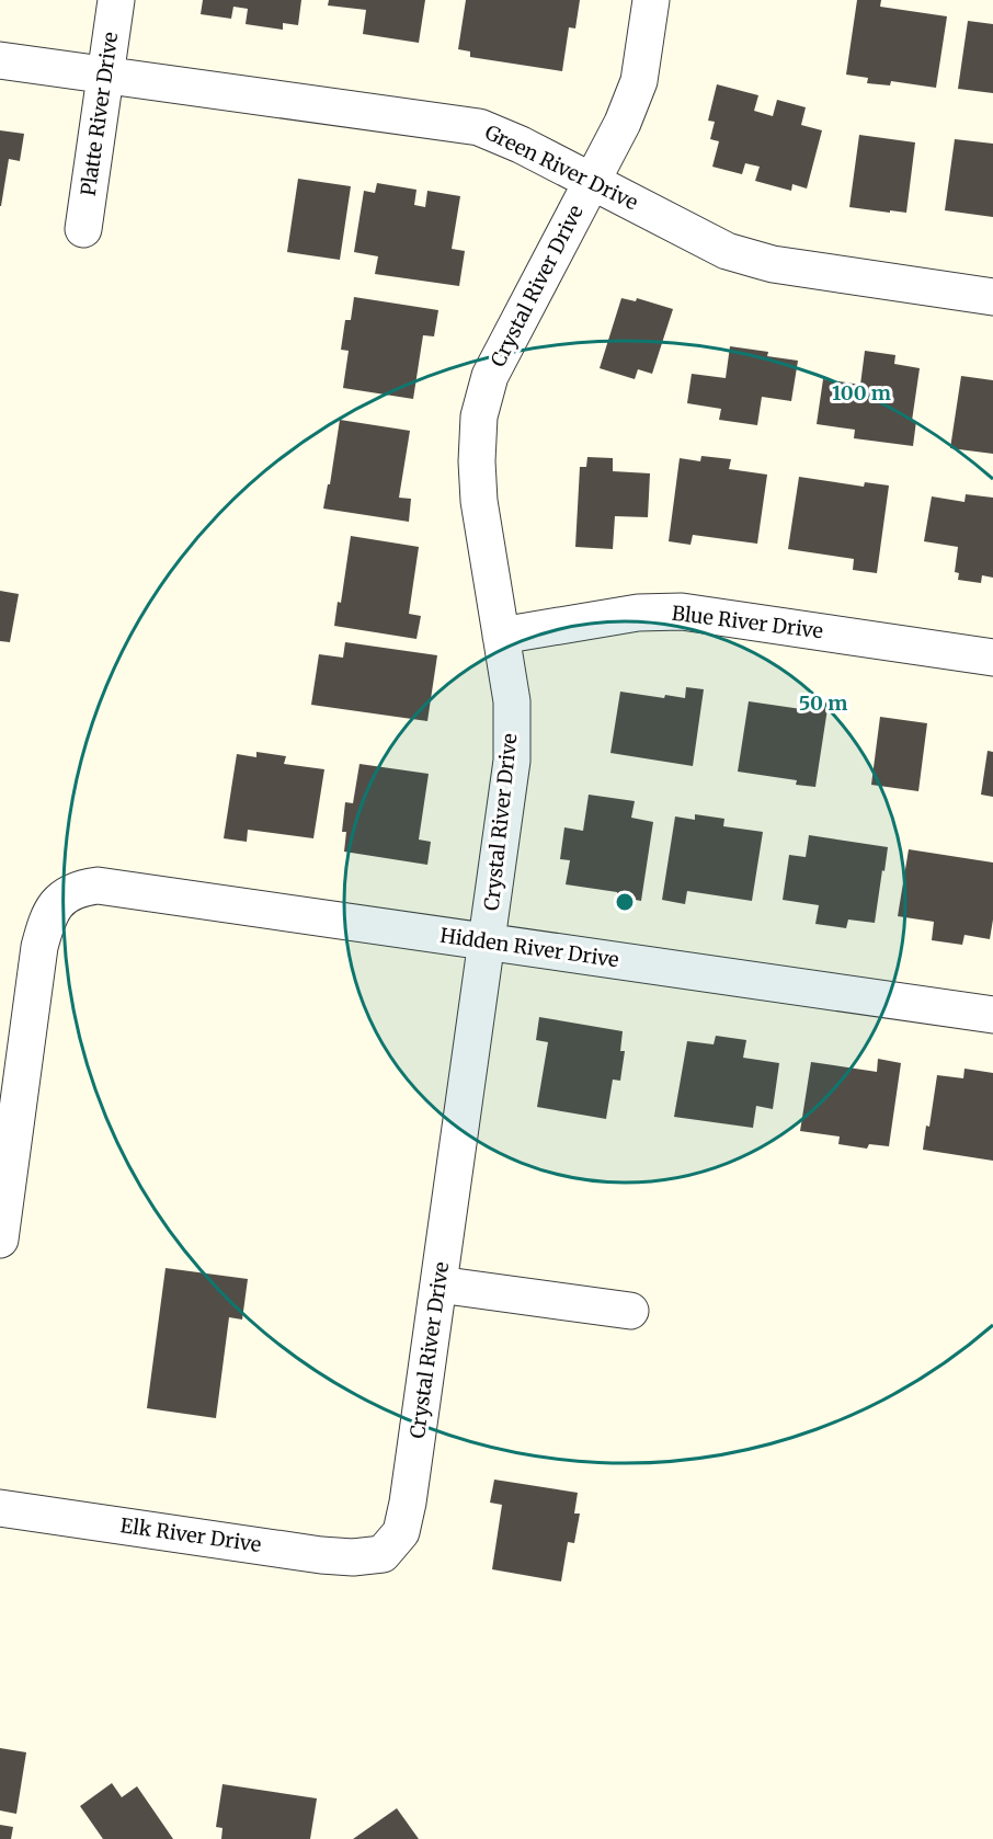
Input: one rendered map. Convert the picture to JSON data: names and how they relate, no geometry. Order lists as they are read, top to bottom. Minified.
{"streets":{"street":["Platte River Drive","Green River Drive","Crystal River Drive","Blue River Drive","Hidden River Drive","Elk River Drive"]},"crossings":[["Platte River Drive","Green River Drive"],["Green River Drive","Crystal River Drive"],["Crystal River Drive","Blue River Drive"],["Crystal River Drive","Hidden River Drive"],["Crystal River Drive","Elk River Drive"]],"rings":["100 m","50 m"]}
